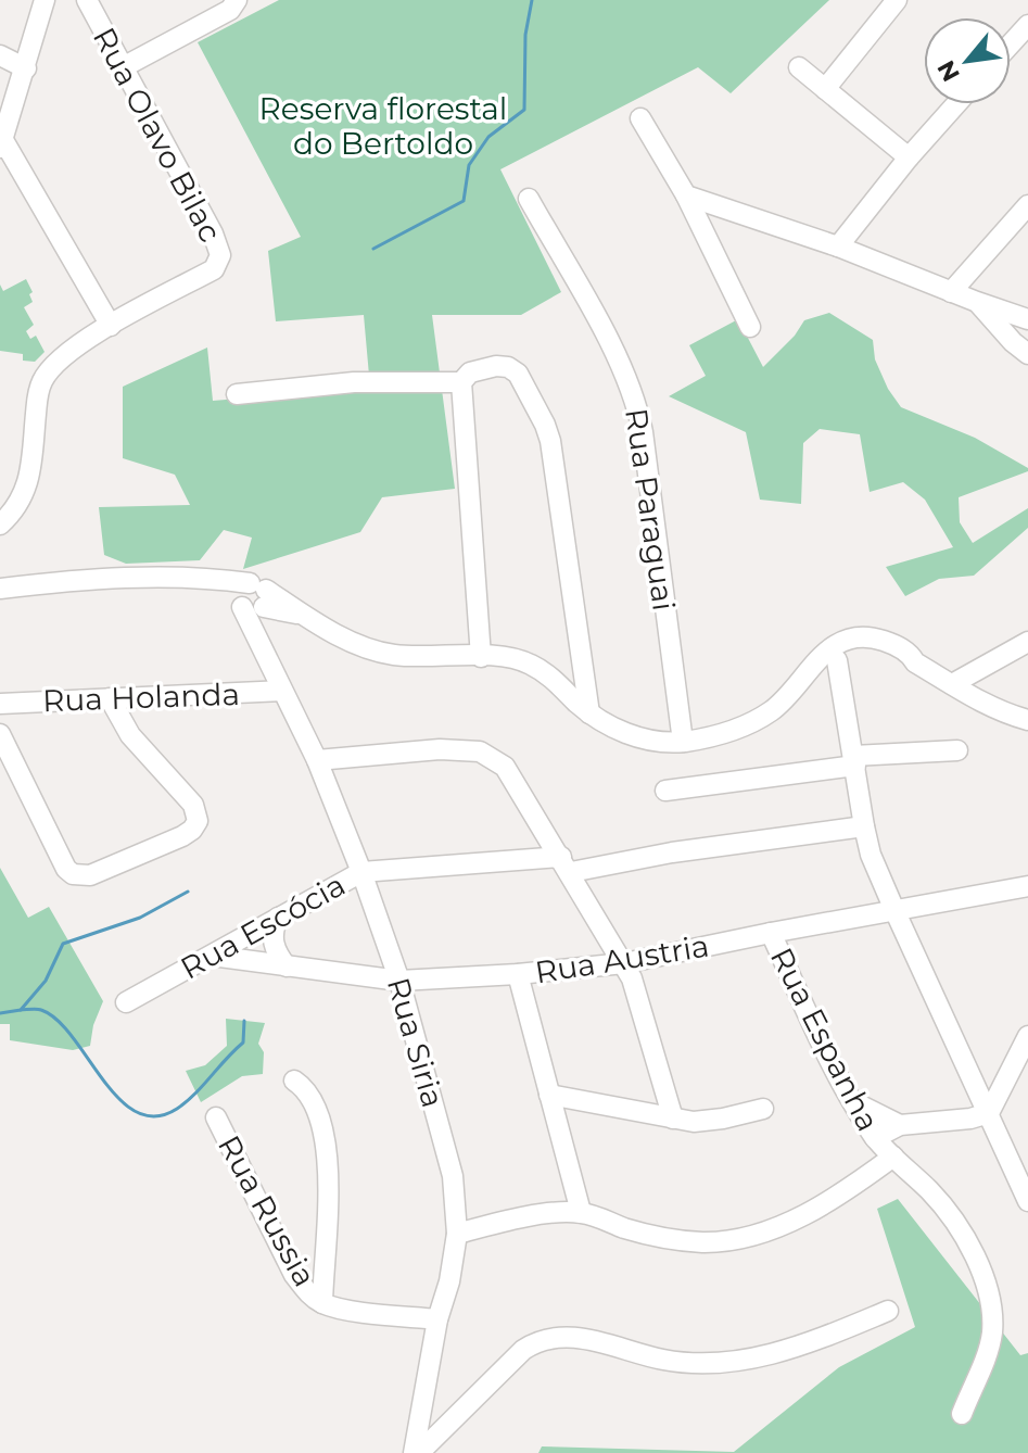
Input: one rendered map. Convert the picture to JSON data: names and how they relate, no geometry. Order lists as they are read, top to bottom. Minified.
{"streets":{"street":["Rua Olavo Bilac","Rua Paraguai","Rua Holanda","Rua Escócia","Rua Austria","Rua Espanha","Rua Siria","Rua Russia"]},"crossings":[["Rua Holanda","Rua Siria"],["Rua Escócia","Rua Austria"],["Rua Escócia","Rua Siria"],["Rua Austria","Rua Espanha"],["Rua Austria","Rua Siria"],["Rua Siria","Rua Russia"]],"parks":["Reserva florestal do Bertoldo"],"north":"bottom left"}
